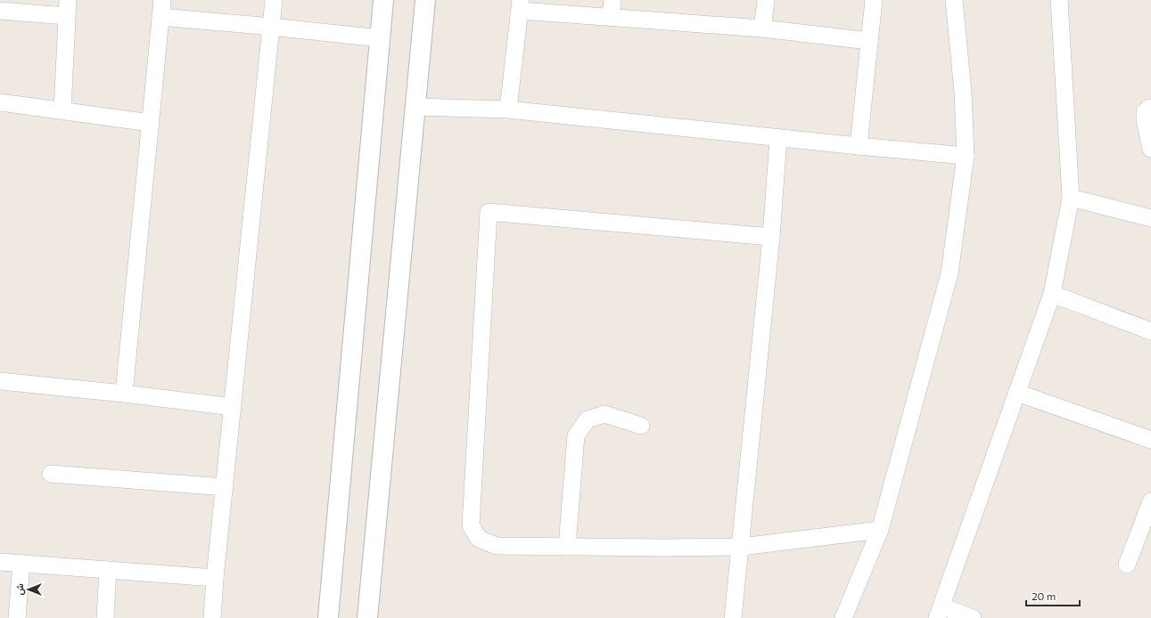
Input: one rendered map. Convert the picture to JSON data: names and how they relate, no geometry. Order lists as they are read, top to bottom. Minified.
{"scale_bar":"20 m","north":"left"}
